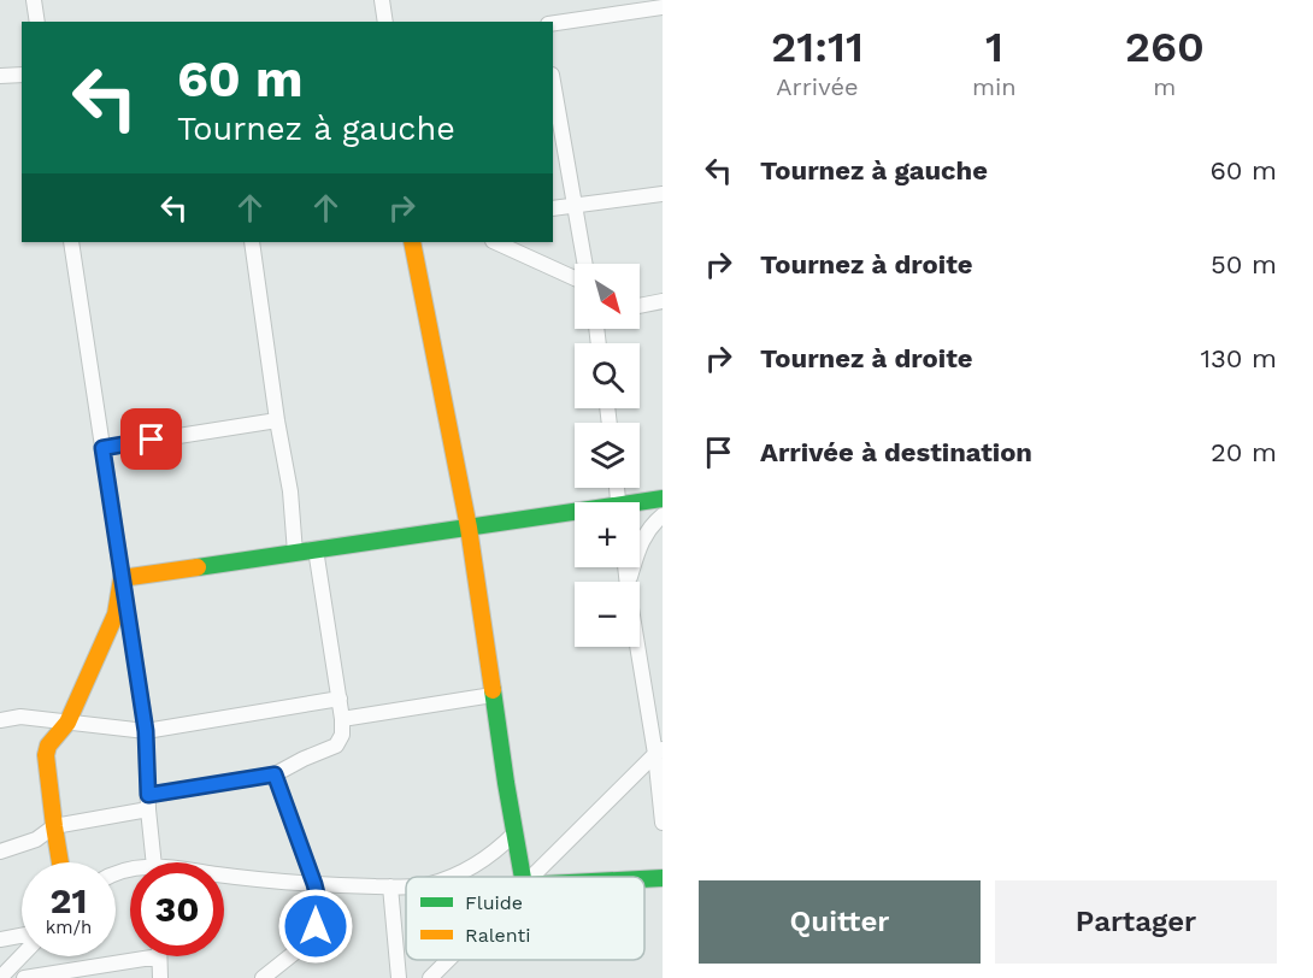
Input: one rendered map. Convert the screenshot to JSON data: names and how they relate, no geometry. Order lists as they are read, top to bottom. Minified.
{"legend":["Fluide","Ralenti"],"north":"bottom right","page":{"eta":["21:11","Arrivée","1","min","260","m"],"turn":["60 m","Tournez à gauche"],"list":[{"name":"Tournez à gauche","value":"60 m"},{"name":"Tournez à droite","value":"50 m"},{"name":"Tournez à droite","value":"130 m"},{"name":"Arrivée à destination","value":"20 m"}],"map_buttons":["+","−"],"speed":"21 km/h","limit":"30","buttons":["Quitter","Partager"]}}
